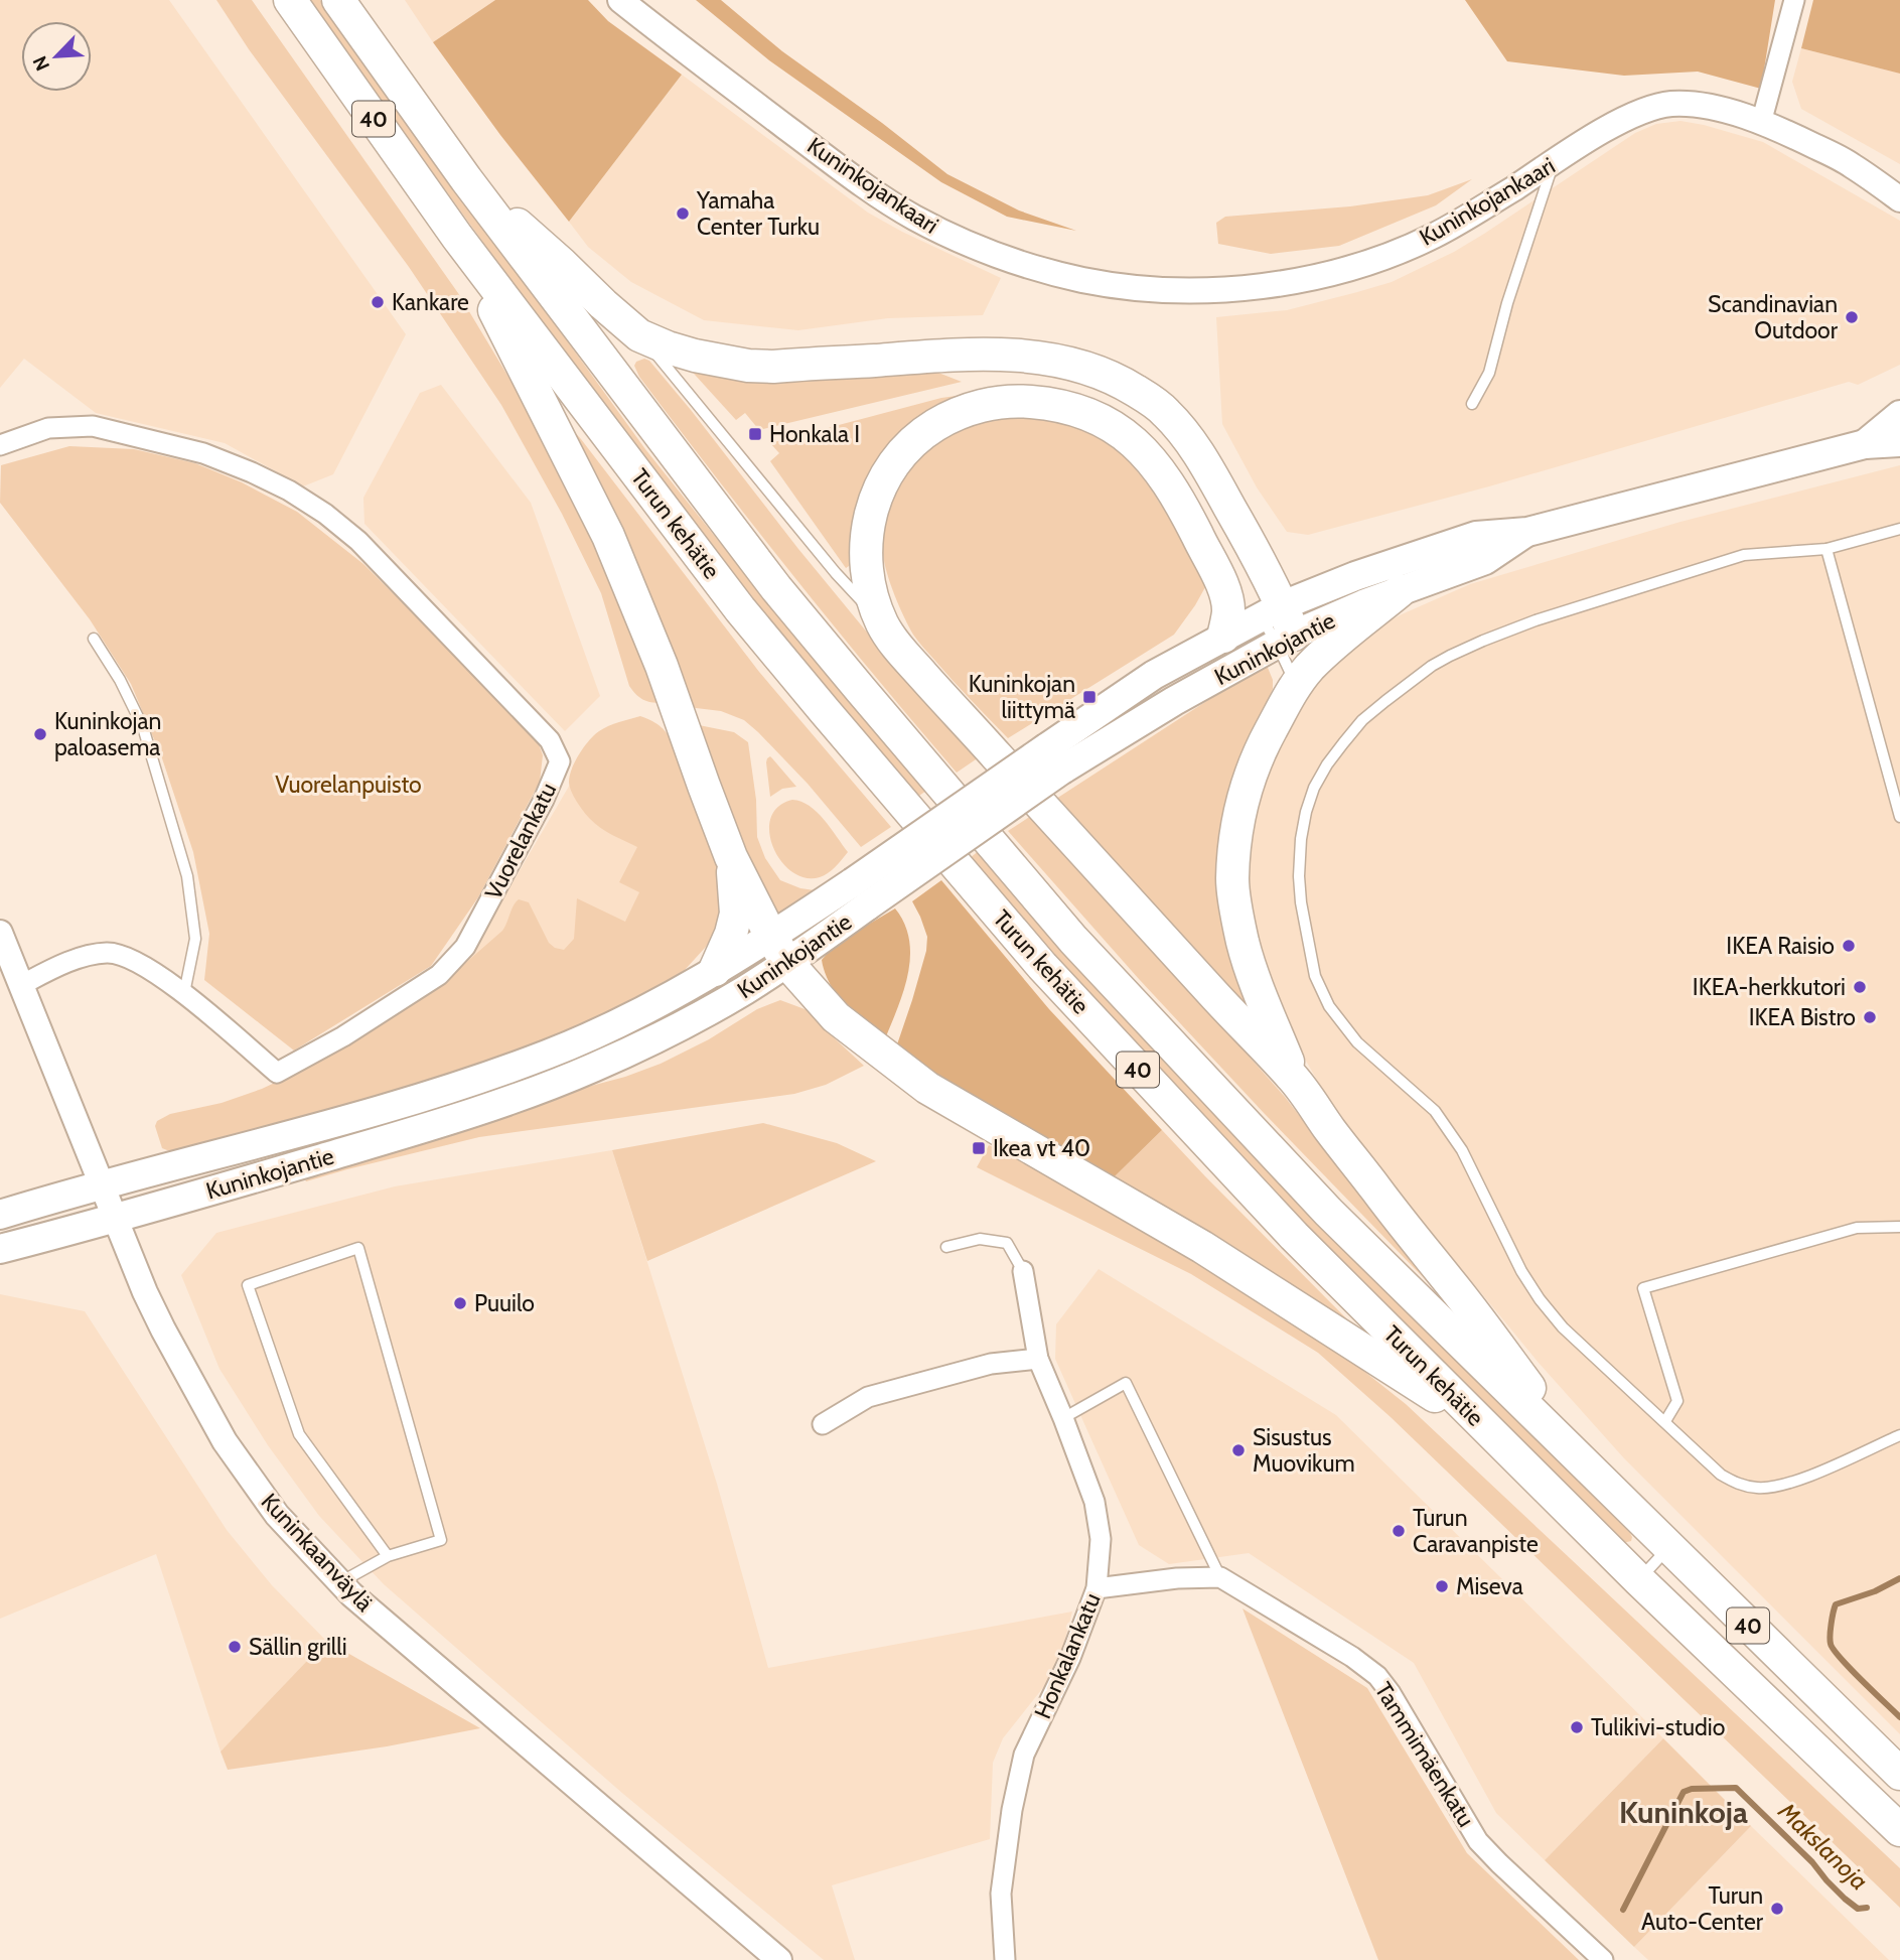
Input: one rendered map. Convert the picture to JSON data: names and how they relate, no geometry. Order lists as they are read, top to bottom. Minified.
{"streets":{"highway":["40","Turun kehätie"],"main road":["Kuninkojantie"],"street":["Kuninkojankaari","Vuorelankatu","Kuninkaanväylä","Honkalankatu","Tammimäenkatu"]},"crossings":[["Kuninkojantie","Kuninkaanväylä"],["Vuorelankatu","Kuninkaanväylä"]],"districts":["Kuninkoja"],"water":["Makslanoja"],"parks":["Vuorelanpuisto"],"places":{"other":["Yamaha Center Turku","Kankare","Scandinavian Outdoor","Kuninkojan paloasema","IKEA Raisio","IKEA-herkkutori","IKEA Bistro","Puuilo","Sisustus Muovikum","Turun Caravanpiste","Miseva","Sällin grilli","Tulikivi-studio","Turun Auto-Center"],"transit":["Honkala I","Kuninkojan liittymä","Ikea vt 40"]},"north":"bottom left"}
